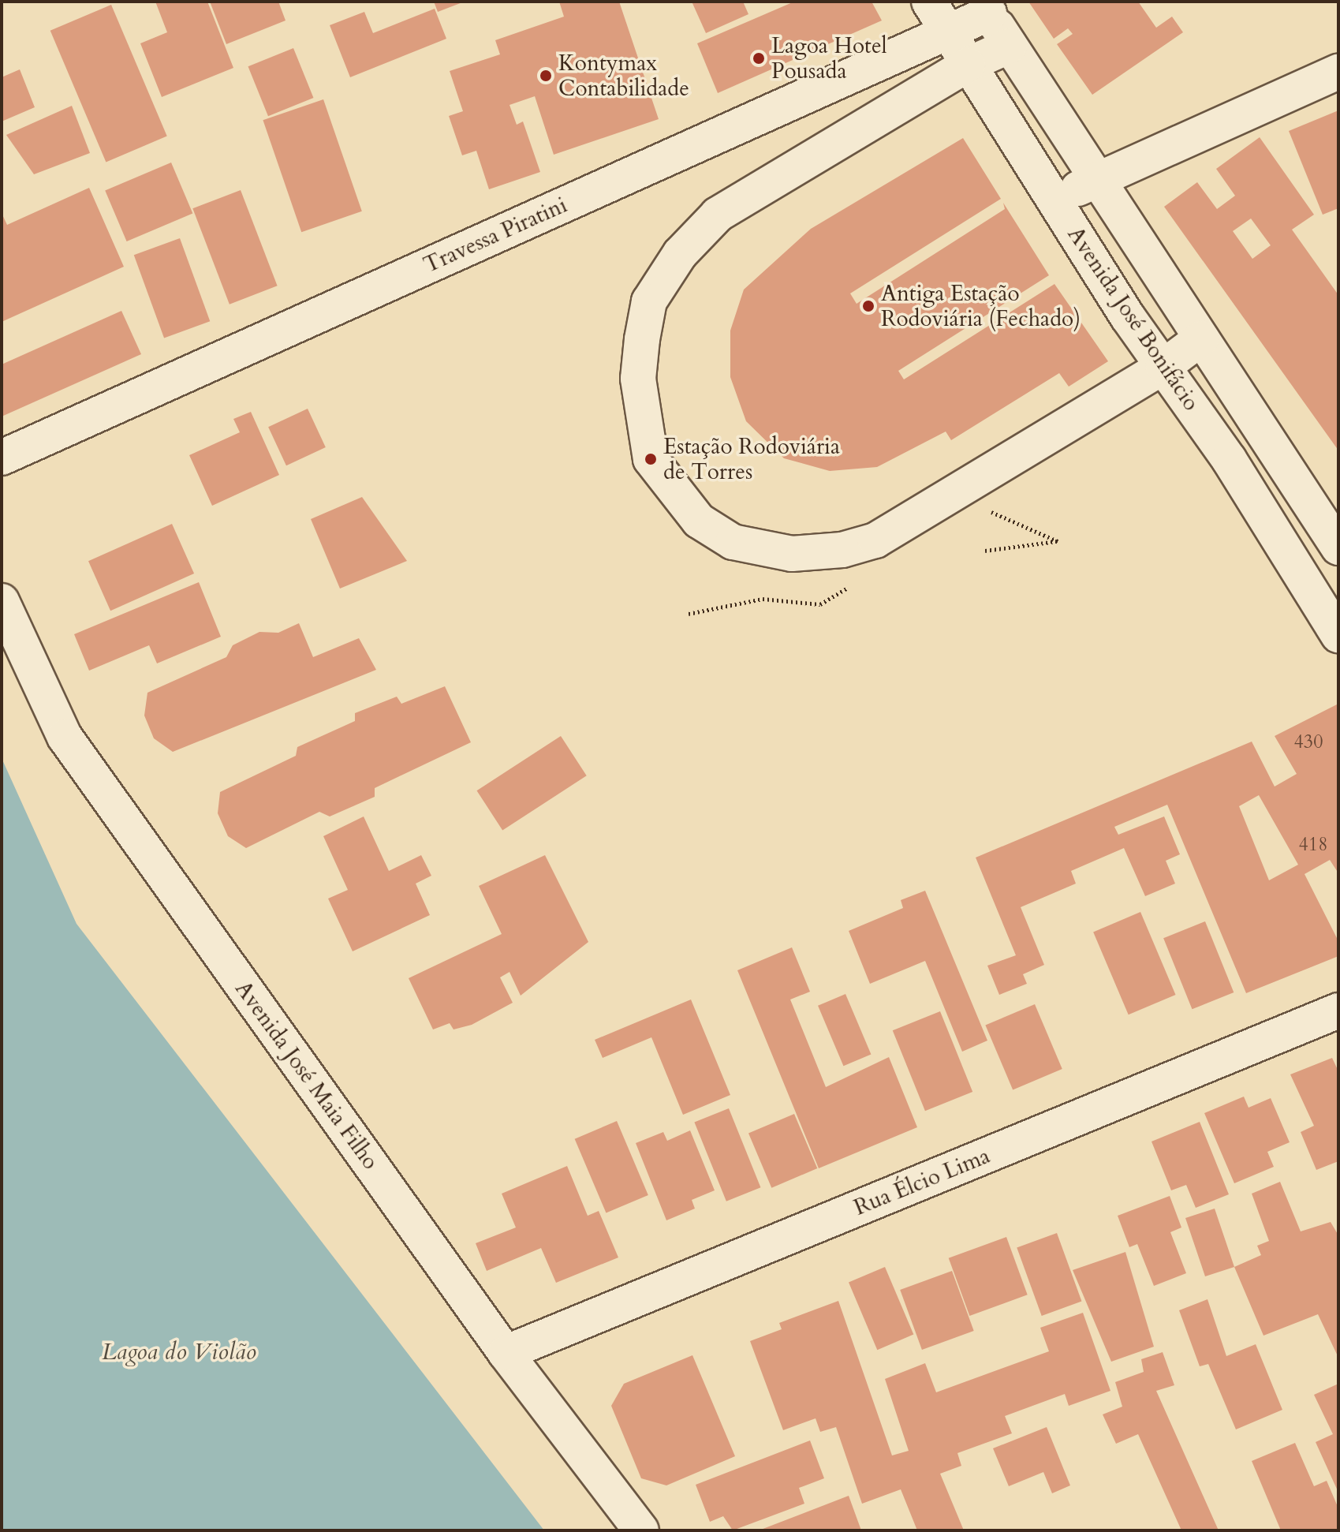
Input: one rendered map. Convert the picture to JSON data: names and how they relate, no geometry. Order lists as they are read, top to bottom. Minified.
{"streets":{"street":["Travessa Piratini","Avenida José Bonifácio","Avenida José Maia Filho","Rua Élcio Lima"]},"crossings":[["Travessa Piratini","Avenida José Bonifácio"],["Avenida José Maia Filho","Rua Élcio Lima"]],"water":["Lagoa do Violão"],"places":["Lagoa Hotel Pousada","Kontymax Contabilidade","Antiga Estação Rodoviária (Fechado)","Estação Rodoviária de Torres"],"house_numbers":["430","418"]}
